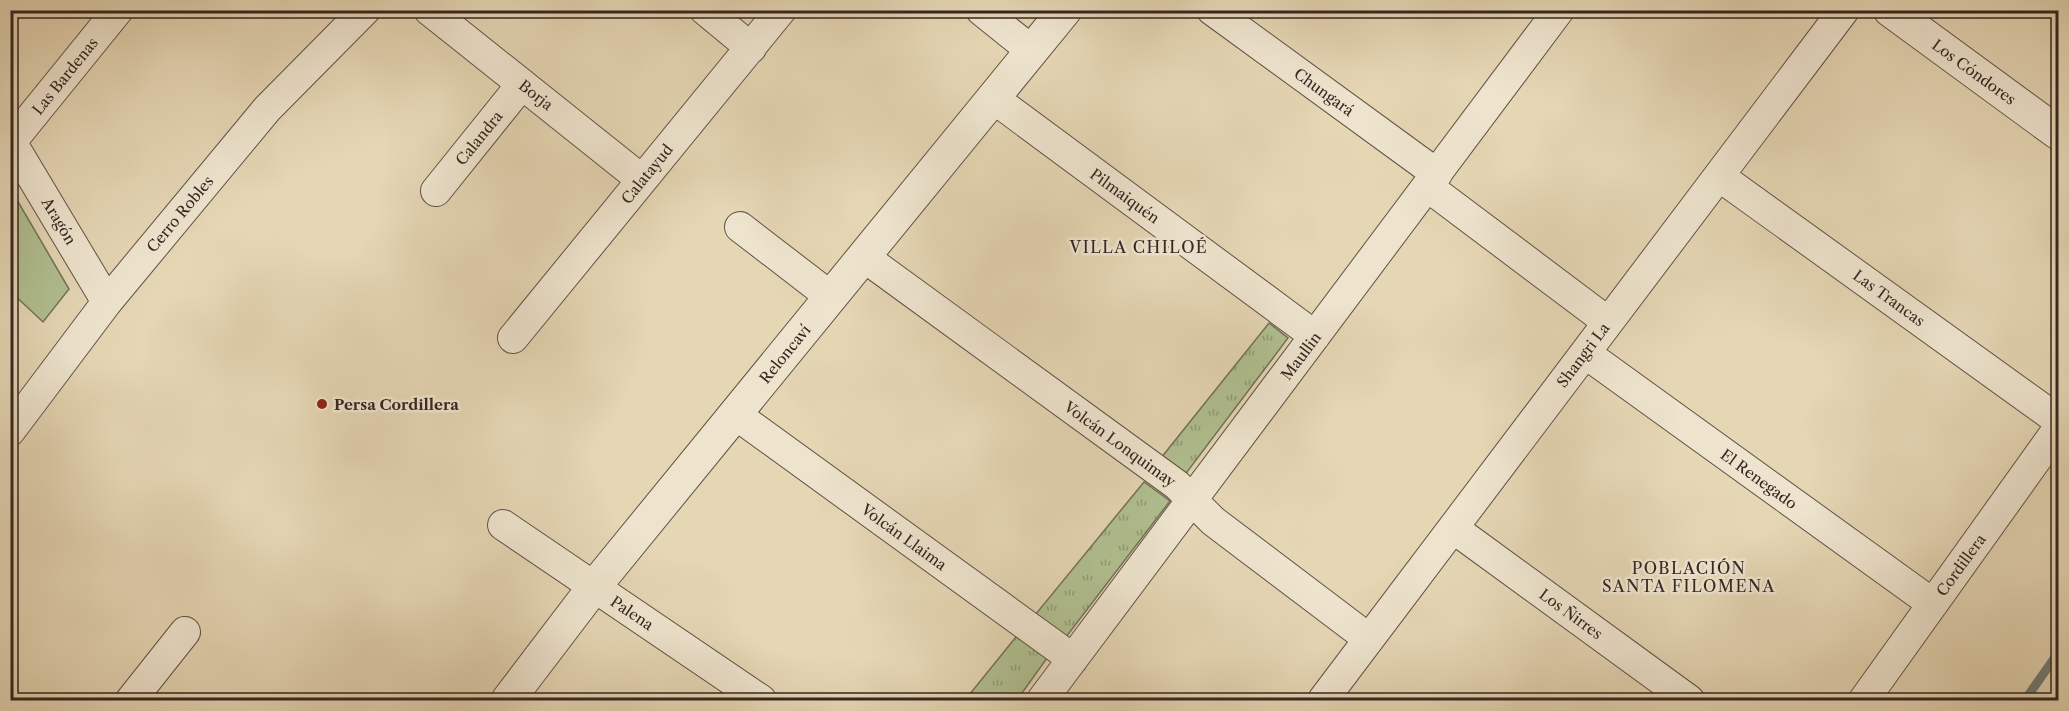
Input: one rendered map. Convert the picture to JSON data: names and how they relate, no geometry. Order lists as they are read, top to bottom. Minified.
{"streets":{"street":["Los Cóndores","Las Bardenas","Chungará","Borja","Calandra","Calatayud","Pilmaiquén","Cerro Robles","Aragón","Las Trancas","Reloncaví","Shangri La","Maullin","Volcán Lonquimay","El Renegado","Volcán Llaima","Cordillera","Palena","Los Ñirres"]},"crossings":[["Las Bardenas","Aragón"],["Chungará","Shangri La"],["Chungará","Maullin"],["Borja","Calandra"],["Borja","Calatayud"],["Pilmaiquén","Reloncaví"],["Pilmaiquén","Maullin"],["Cerro Robles","Aragón"],["Las Trancas","Shangri La"],["Reloncaví","Volcán Lonquimay"],["Reloncaví","Volcán Llaima"],["Reloncaví","Palena"],["Shangri La","Volcán Lonquimay"],["Shangri La","El Renegado"],["Shangri La","Los Ñirres"],["Maullin","Volcán Lonquimay"],["Maullin","Volcán Llaima"],["El Renegado","Cordillera"]],"districts":["VILLA CHILOÉ","POBLACIÓN SANTA FILOMENA"],"places":["Persa Cordillera"]}
